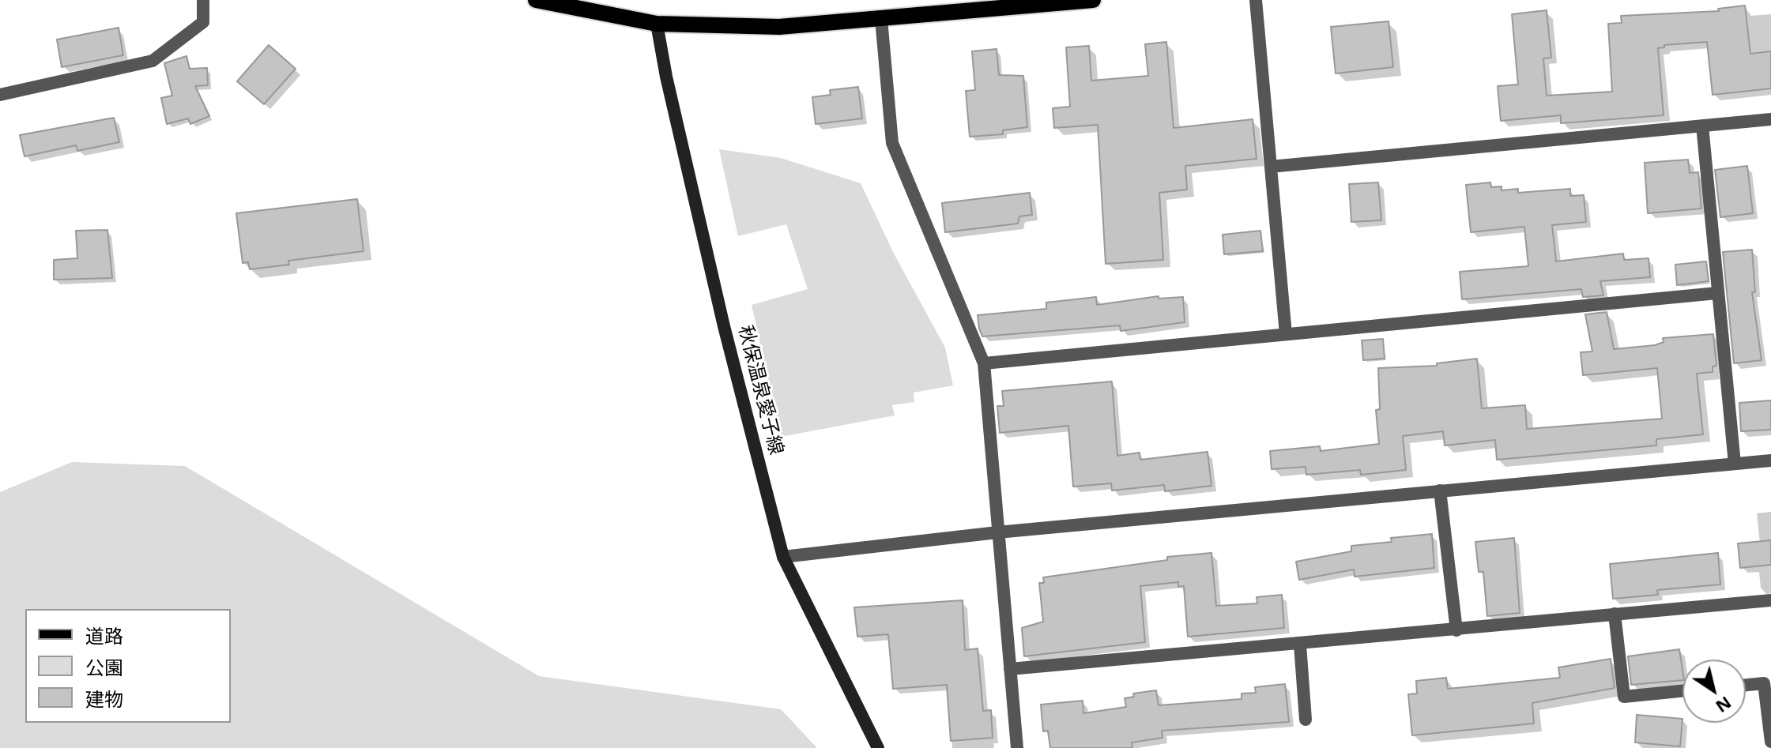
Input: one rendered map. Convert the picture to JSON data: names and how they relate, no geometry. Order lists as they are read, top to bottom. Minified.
{"streets":{"main road":["秋保温泉愛子線"]},"legend":["道路","公園","建物"],"north":"bottom right"}
